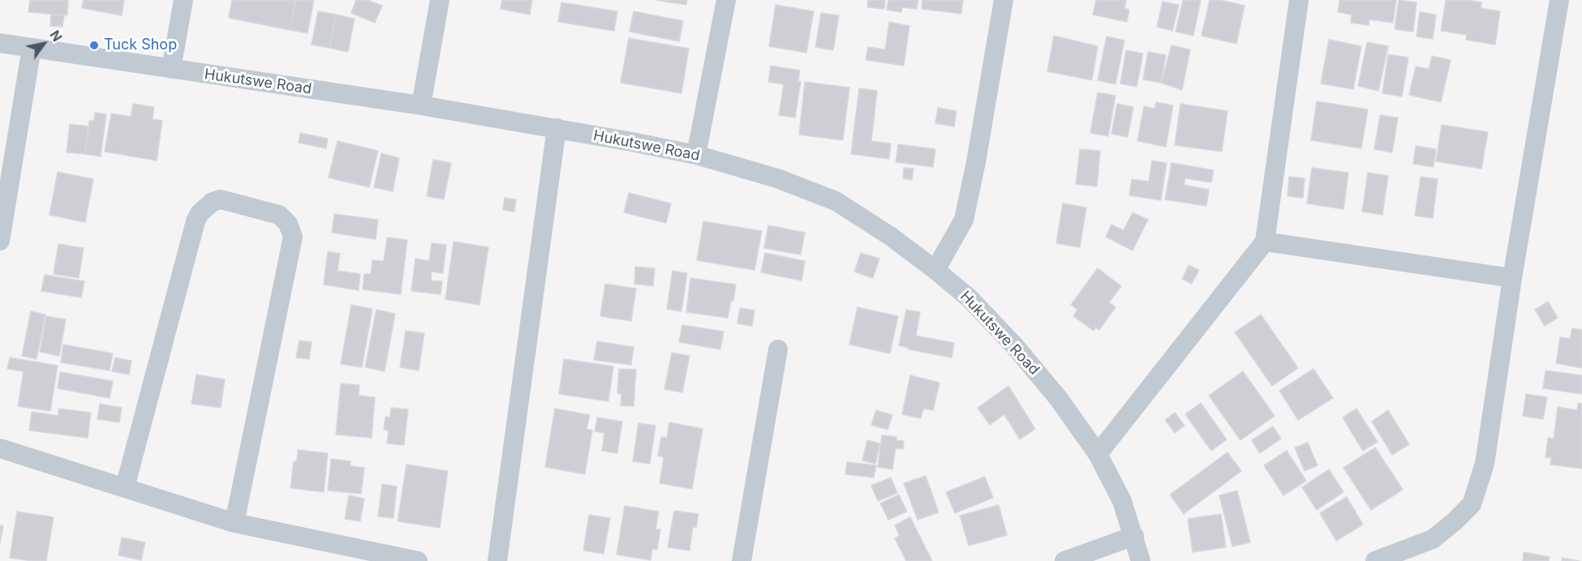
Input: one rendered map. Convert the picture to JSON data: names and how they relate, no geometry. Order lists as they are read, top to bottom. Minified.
{"streets":{"street":["Hukutswe Road"]},"places":["Tuck Shop"],"north":"top right"}
